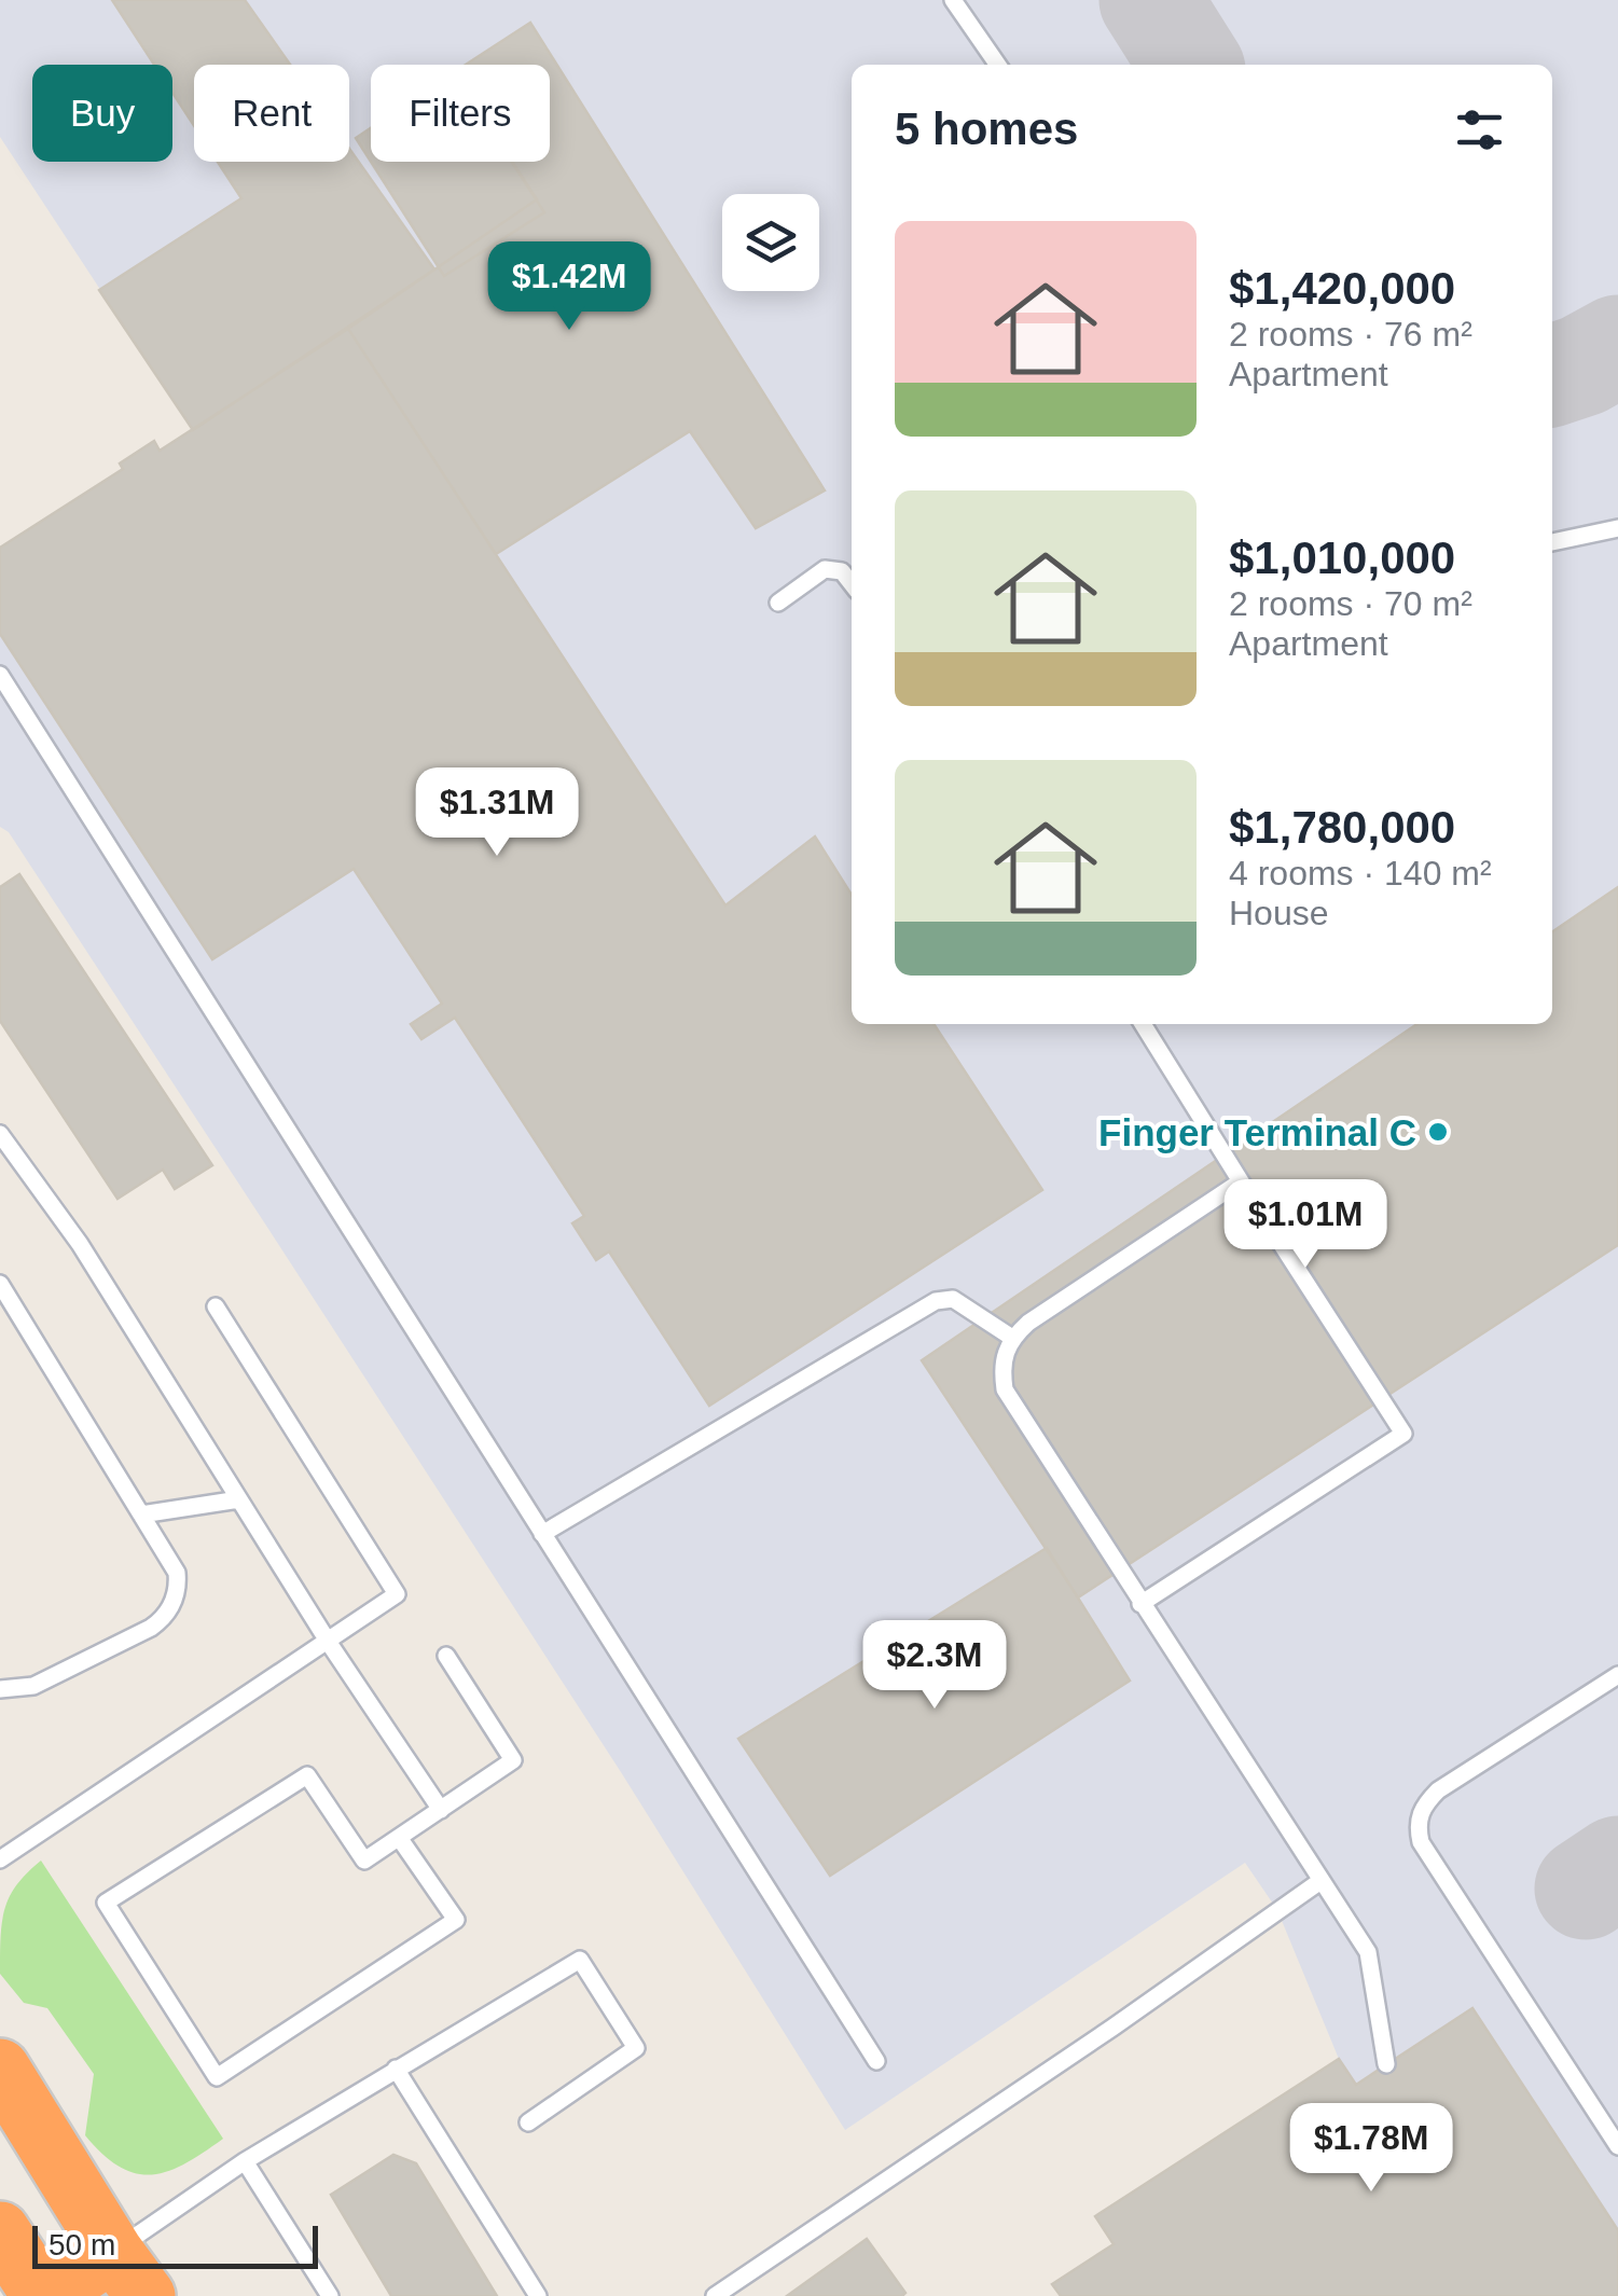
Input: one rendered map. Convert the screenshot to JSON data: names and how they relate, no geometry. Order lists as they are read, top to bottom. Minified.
{"places":["Finger Terminal C"],"scale_bar":"50 m","page":{"chip":["Buy","Rent","Filters"],"heading":"5 homes","list":[{"name":"$1,420,000","note":"2 rooms · 76 m² · Apartment"},{"name":"$1,010,000","note":"2 rooms · 70 m² · Apartment"},{"name":"$1,780,000","note":"4 rooms · 140 m² · House"}],"price":["$1.42M","$1.31M","$1.01M","$2.3M","$1.78M"],"scale":"50 m"}}
